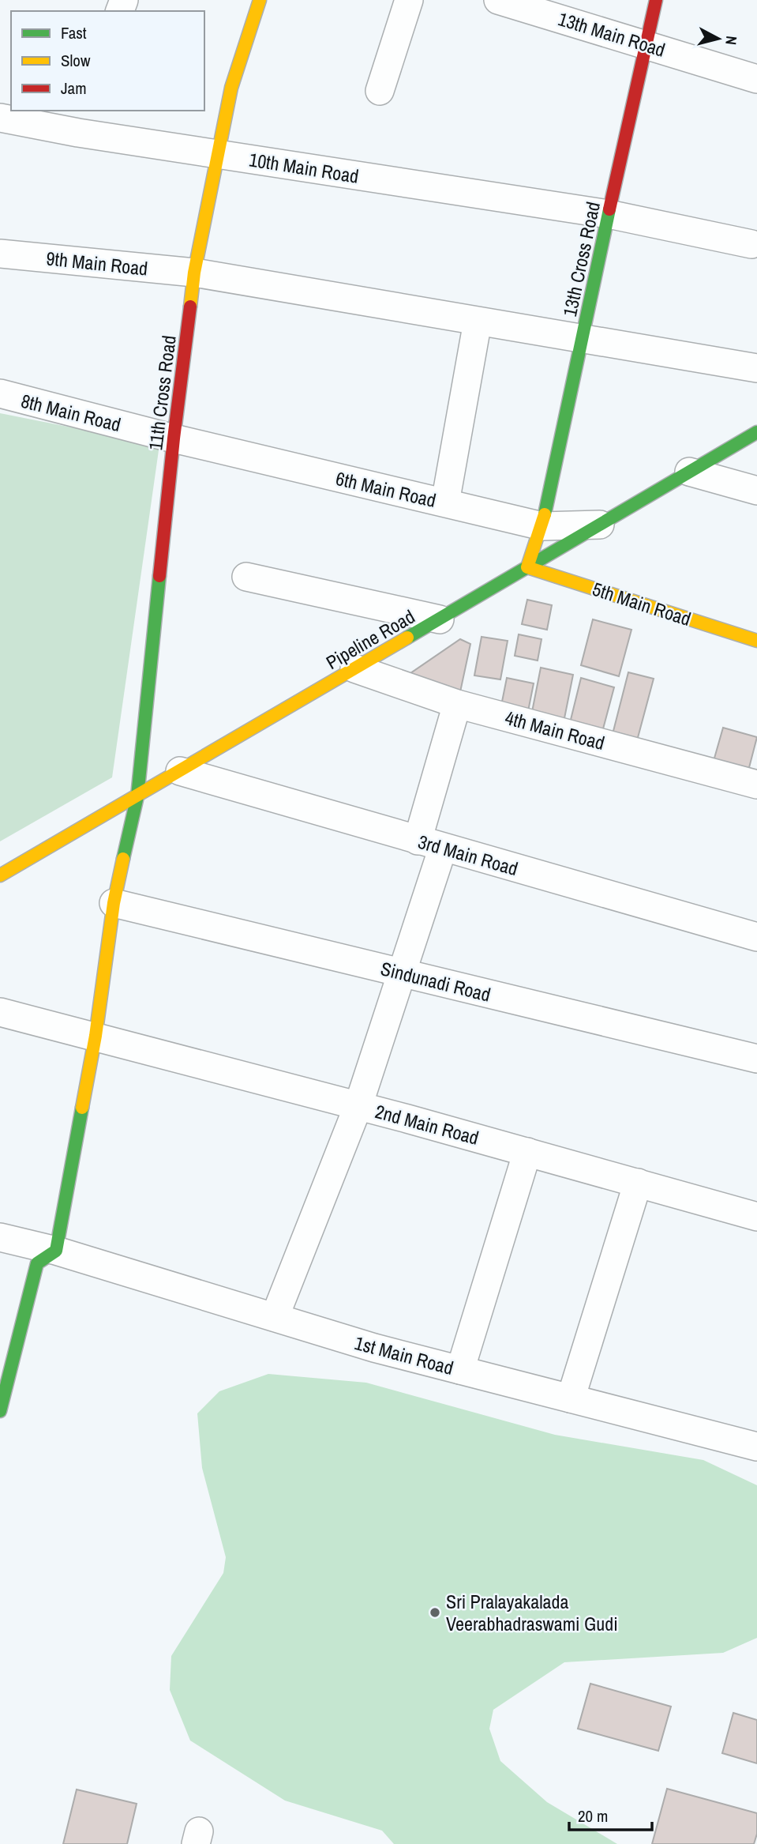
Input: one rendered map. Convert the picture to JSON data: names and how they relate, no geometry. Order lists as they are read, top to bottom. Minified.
{"streets":{"street":["13th Main Road","10th Main Road","13th Cross Road","9th Main Road","11th Cross Road","8th Main Road","6th Main Road","5th Main Road","Pipeline Road","4th Main Road","3rd Main Road","Sindunadi Road","2nd Main Road","1st Main Road"]},"crossings":[["13th Main Road","13th Cross Road"],["10th Main Road","13th Cross Road"],["10th Main Road","11th Cross Road"],["13th Cross Road","9th Main Road"],["13th Cross Road","6th Main Road"],["13th Cross Road","5th Main Road"],["13th Cross Road","Pipeline Road"],["9th Main Road","11th Cross Road"],["11th Cross Road","8th Main Road"],["11th Cross Road","6th Main Road"],["11th Cross Road","Pipeline Road"],["11th Cross Road","Sindunadi Road"],["11th Cross Road","2nd Main Road"],["11th Cross Road","1st Main Road"],["8th Main Road","6th Main Road"],["6th Main Road","Pipeline Road"],["5th Main Road","Pipeline Road"],["Pipeline Road","4th Main Road"],["Pipeline Road","3rd Main Road"]],"places":["Sri Pralayakalada Veerabhadraswami Gudi"],"legend":["Fast","Slow","Jam"],"scale_bar":"20 m","north":"right"}
